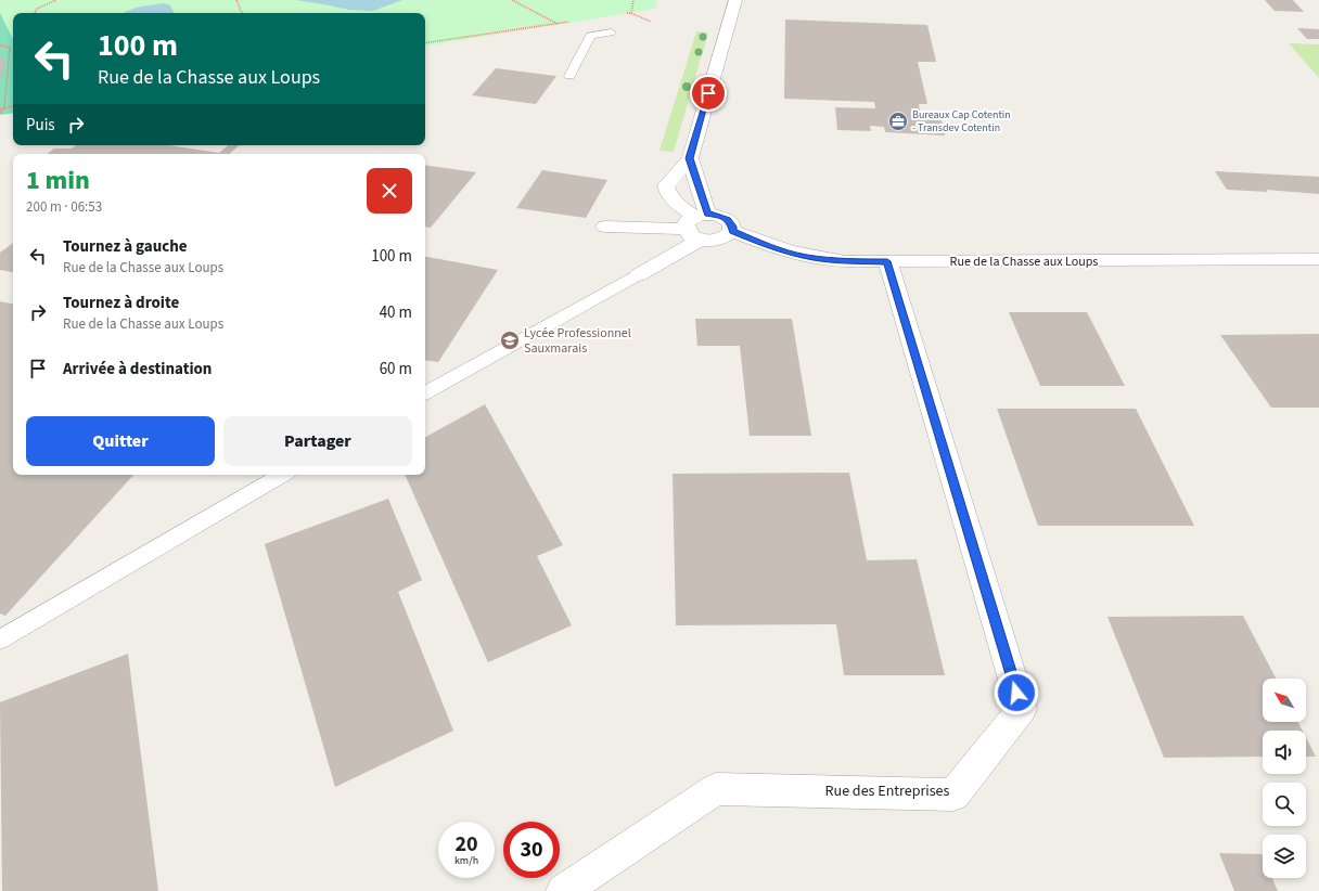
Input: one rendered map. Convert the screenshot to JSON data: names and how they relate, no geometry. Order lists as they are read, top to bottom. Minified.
{"streets":{"street":["Rue de la Chasse aux Loups","Rue des Entreprises"]},"crossings":[["Rue de la Chasse aux Loups","Rue des Entreprises"]],"places":{"office":["Bureaux Cap Cotentin - Transdev Cotentin"],"school or university":["Lycée Professionnel Sauxmarais"]},"north":"top left","page":{"turn":["100 m","Rue de la Chasse aux Loups"],"then":"Puis","heading":["1 min","200 m · 06:53"],"list":[{"name":"Tournez à gauche","note":"Rue de la Chasse aux Loups","value":"100 m"},{"name":"Tournez à droite","note":"Rue de la Chasse aux Loups","value":"40 m"},{"name":"Arrivée à destination","value":"60 m"}],"buttons":["Quitter","Partager"],"speed":"20 km/h","limit":"30"}}
